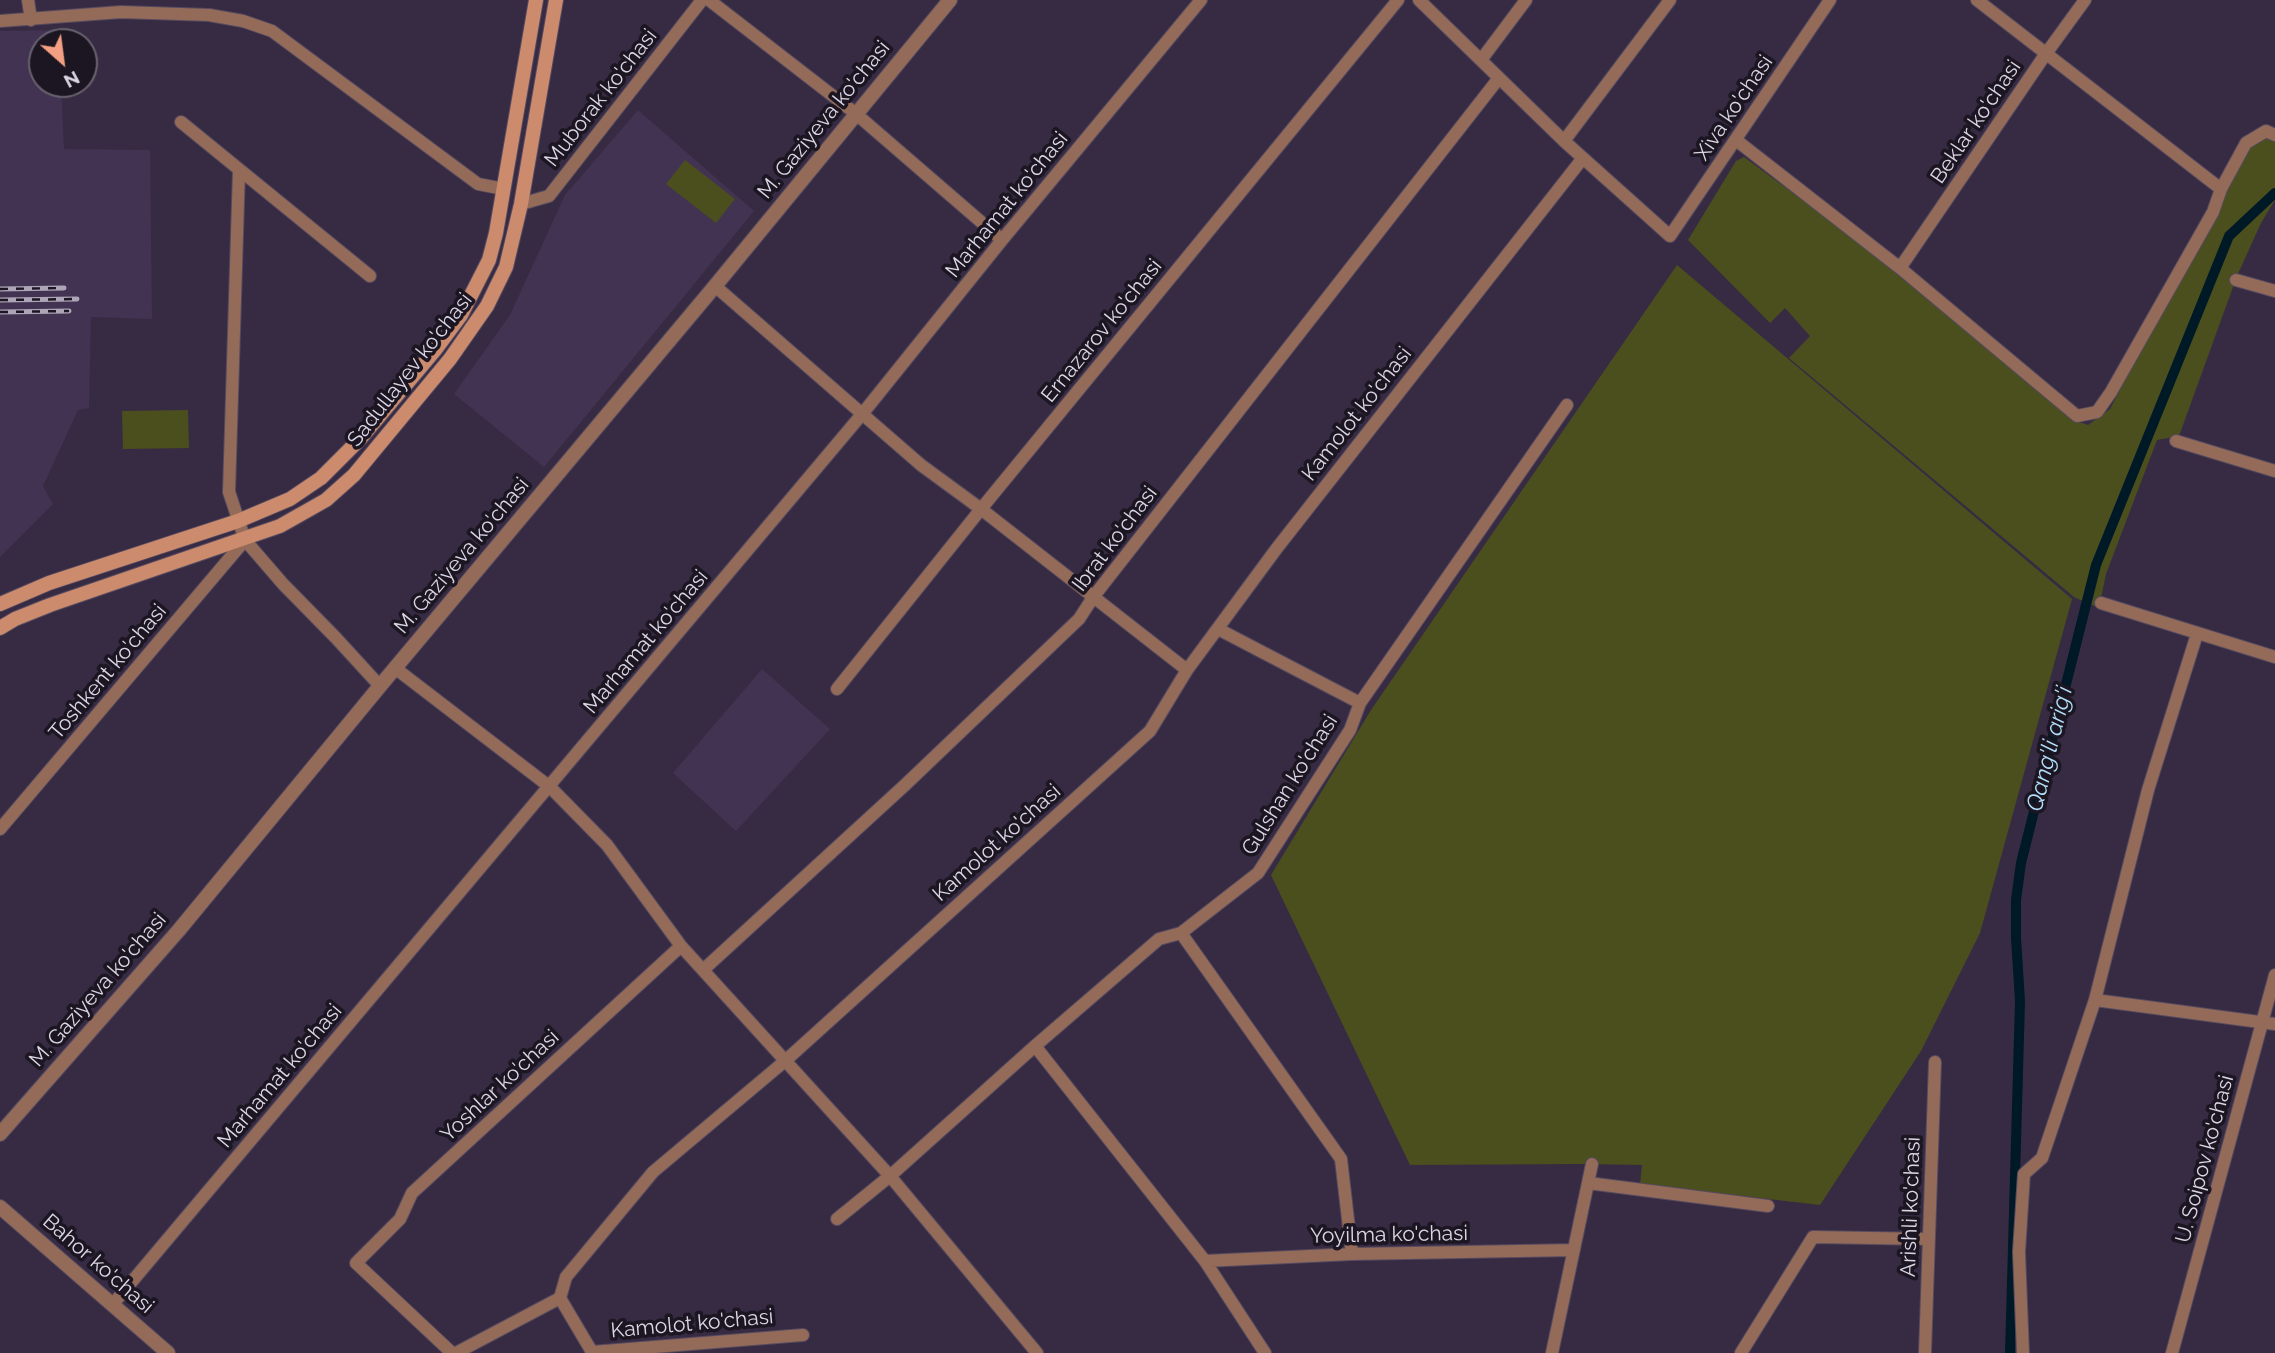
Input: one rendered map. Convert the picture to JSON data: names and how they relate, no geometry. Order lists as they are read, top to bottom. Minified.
{"streets":{"main road":["Sadullayev ko'chasi"],"street":["Muborak ko'chasi","Xiva ko'chasi","M. Gaziyeva ko'chasi","Beklar ko'chasi","Marhamat ko'chasi","Ernazarov ko'chasi","Kamolot ko'chasi","Ibrat ko'chasi","Toshkent ko'chasi","Gulshan ko'chasi","Yoshlar ko'chasi","U. Soipov ko'chasi","Arishli ko'chasi","Yoyilma ko'chasi","Bahor ko'chasi"]},"crossings":[["Muborak ko'chasi","Sadullayev ko'chasi"],["Xiva ko'chasi","Kamolot ko'chasi"],["Marhamat ko'chasi","Bahor ko'chasi"],["Sadullayev ko'chasi","Toshkent ko'chasi"]],"water":["Qang'li arig'i"],"north":"bottom right"}
